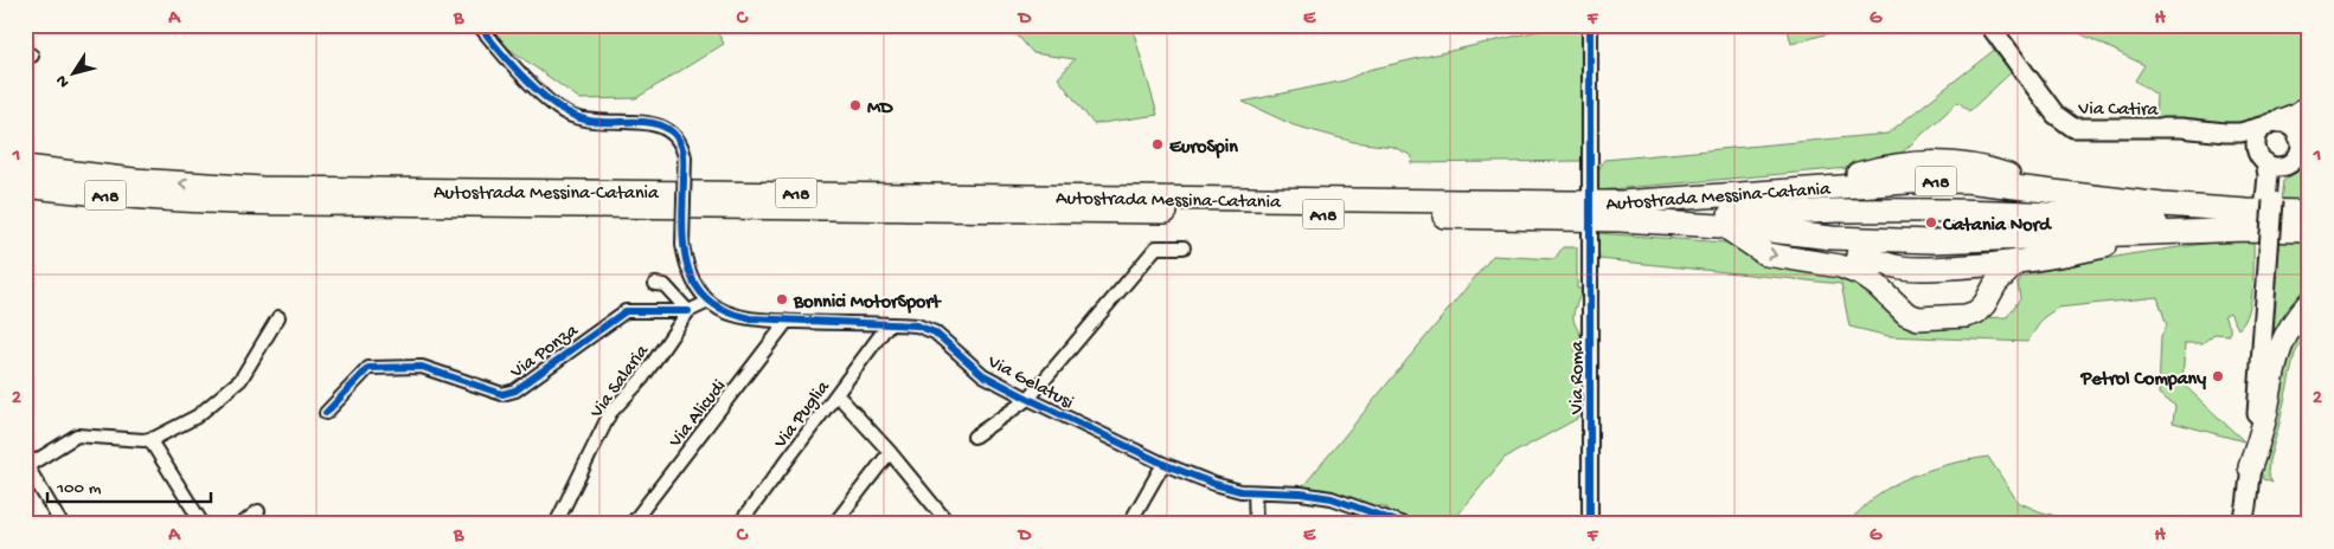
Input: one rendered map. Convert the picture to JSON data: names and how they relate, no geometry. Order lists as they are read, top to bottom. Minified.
{"streets":{"highway":["A18","Autostrada Messina-Catania"],"main road":["Via Catira"],"street":["Via Ponza","Via Roma","Via Salaria","Via Gelatusi","Via Alicudi","Via Puglia"]},"crossings":[["Via Ponza","Via Salaria"],["Via Gelatusi","Via Alicudi"],["Via Gelatusi","Via Puglia"]],"places":["MD","EuroSpin","Catania Nord","Bonnici MotorSport","Petrol Company"],"scale_bar":"100 m","north":"bottom left","grid":{"columns":["A","B","C","D","E","F","G","H"],"rows":["1","2"]}}
